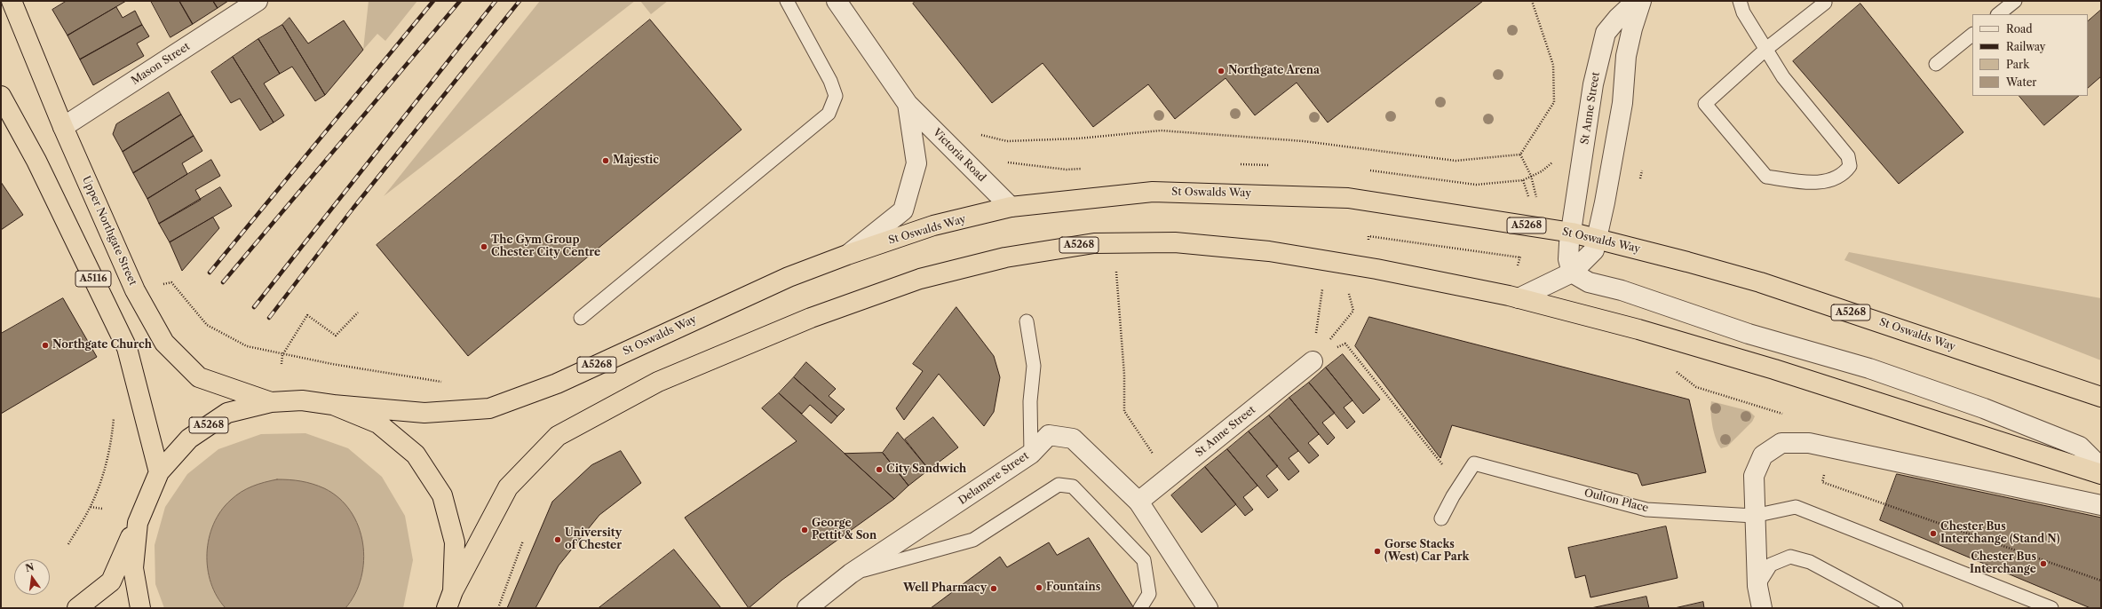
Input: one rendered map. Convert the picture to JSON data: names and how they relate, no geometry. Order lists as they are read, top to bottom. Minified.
{"streets":{"highway":["St Oswalds Way","A5268","Upper Northgate Street","A5116"],"street":["Mason Street","St Anne Street","Victoria Road","Delamere Street"],"lane":["Oulton Place"]},"crossings":[["Mason Street","Upper Northgate Street"],["St Anne Street","St Oswalds Way"],["St Anne Street","A5268"],["St Anne Street","Delamere Street"],["Victoria Road","St Oswalds Way"],["St Oswalds Way","A5268"],["A5268","Upper Northgate Street"],["A5268","A5116"]],"places":["Northgate Arena","Majestic","The Gym Group Chester City Centre","Northgate Church","City Sandwich","George Pettit & Son","Chester Bus Interchange (Stand N)","University of Chester","Gorse Stacks (West) Car Park","Chester Bus Interchange","Fountains","Well Pharmacy"],"legend":["Road","Railway","Park","Water"],"north":"top"}
